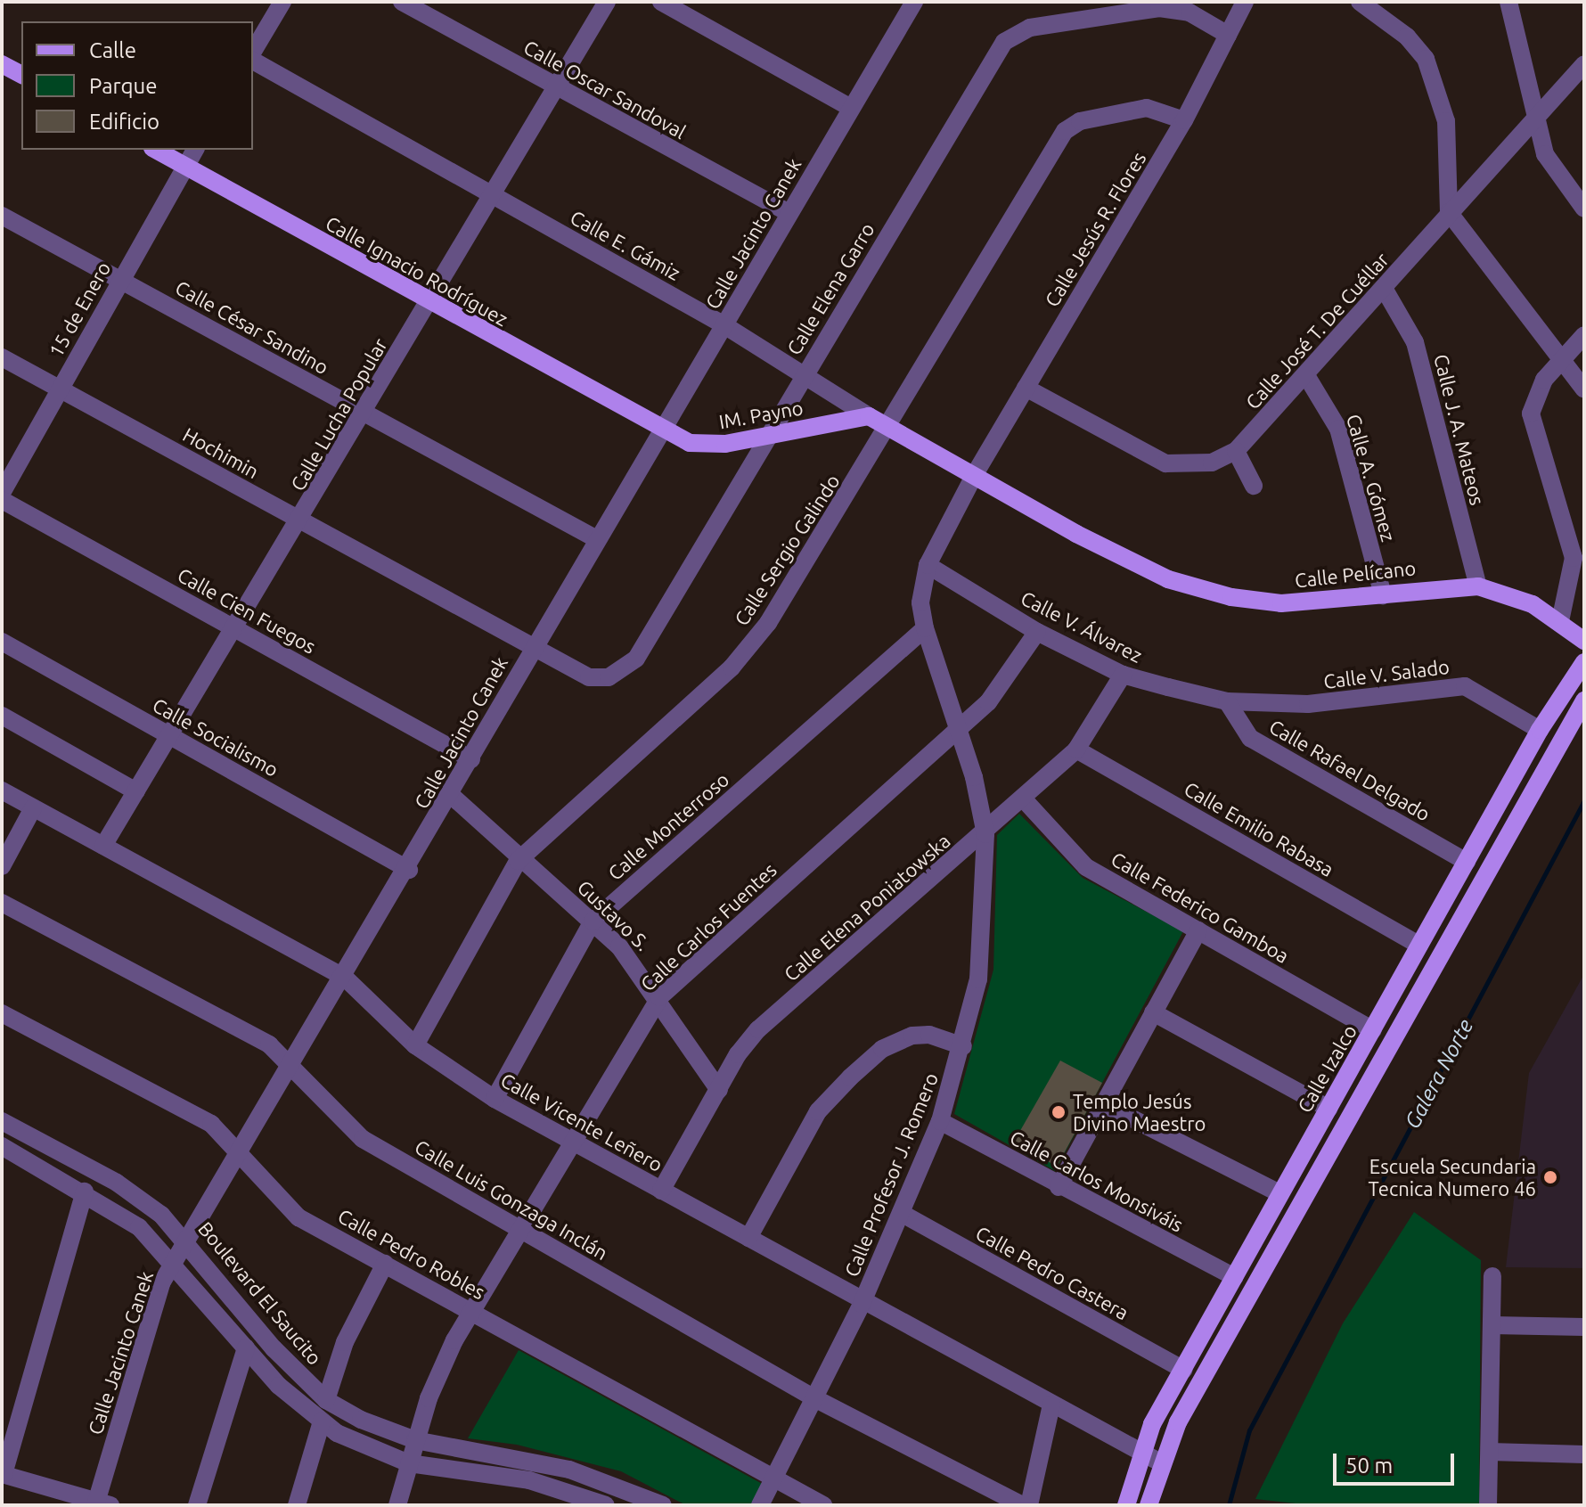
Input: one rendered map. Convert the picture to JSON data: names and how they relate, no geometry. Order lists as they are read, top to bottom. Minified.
{"streets":{"main road":["Calle E. Gámiz","Calle Ignacio Rodríguez","IM. Payno","Calle Pelícano","Calle Izalco"],"street":["Calle Oscar Sandoval","Calle Jesús R. Flores","Calle Jacinto Canek","Calle Elena Garro","15 de Enero","Calle César Sandino","Calle José T. De Cuéllar","Calle Lucha Popular","Calle J. A. Mateos","Hochimin","Calle A. Gómez","Calle Sergio Galindo","Calle Cien Fuegos","Calle V. Álvarez","Calle V. Salado","Calle Socialismo","Calle Rafael Delgado","Calle Monterroso","Calle Emilio Rabasa","Calle Elena Poniatowska","Calle Federico Gamboa","Gustavo S.","Calle Carlos Fuentes","Calle Vicente Leñero","Calle Profesor J. Romero","Calle Carlos Monsiváis","Calle Luis Gonzaga Inclán","Calle Pedro Robles","Calle Pedro Castera","Boulevard El Saucito"]},"crossings":[["Calle Oscar Sandoval","Calle Jacinto Canek"],["Calle Oscar Sandoval","Calle Lucha Popular"],["Calle Jesús R. Flores","Calle E. Gámiz"],["Calle Jesús R. Flores","Calle Elena Garro"],["Calle Jesús R. Flores","Calle José T. De Cuéllar"],["Calle Jesús R. Flores","Calle Sergio Galindo"],["Calle Jesús R. Flores","Calle Pelícano"],["Calle Jesús R. Flores","Calle Profesor J. Romero"],["Calle Jacinto Canek","Calle E. Gámiz"],["Calle Jacinto Canek","Calle Ignacio Rodríguez"],["Calle Jacinto Canek","Calle Elena Garro"],["Calle Jacinto Canek","Calle César Sandino"],["Calle Jacinto Canek","IM. Payno"],["Calle Jacinto Canek","Hochimin"],["Calle Jacinto Canek","Calle Cien Fuegos"],["Calle Jacinto Canek","Calle Socialismo"],["Calle Jacinto Canek","Gustavo S."],["Calle Jacinto Canek","Calle Vicente Leñero"],["Calle Jacinto Canek","Calle Luis Gonzaga Inclán"],["Calle Jacinto Canek","Calle Pedro Robles"],["Calle Jacinto Canek","Boulevard El Saucito"],["Calle E. Gámiz","Calle Elena Garro"],["Calle E. Gámiz","Calle Lucha Popular"],["Calle E. Gámiz","IM. Payno"],["Calle E. Gámiz","Calle Sergio Galindo"],["Calle E. Gámiz","Calle Pelícano"],["Calle E. Gámiz","Calle Profesor J. Romero"],["Calle Ignacio Rodríguez","15 de Enero"],["Calle Ignacio Rodríguez","Calle Lucha Popular"],["Calle Ignacio Rodríguez","IM. Payno"],["Calle Elena Garro","IM. Payno"],["Calle Elena Garro","Hochimin"],["15 de Enero","Calle César Sandino"],["15 de Enero","Hochimin"],["Calle César Sandino","Calle Lucha Popular"],["Calle José T. De Cuéllar","Calle J. A. Mateos"],["Calle José T. De Cuéllar","Calle A. Gómez"],["Calle Lucha Popular","Hochimin"],["Calle Lucha Popular","Calle Cien Fuegos"],["Calle Lucha Popular","Calle Socialismo"],["Calle Lucha Popular","Calle Vicente Leñero"],["Calle J. A. Mateos","Calle Pelícano"],["Calle A. Gómez","Calle Pelícano"],["Calle Sergio Galindo","Gustavo S."],["Calle Sergio Galindo","Calle Vicente Leñero"],["Calle Pelícano","Calle Profesor J. Romero"],["Calle V. Álvarez","Calle V. Salado"],["Calle V. Álvarez","Calle Rafael Delgado"],["Calle V. Álvarez","Calle Elena Poniatowska"],["Calle V. Álvarez","Calle Carlos Fuentes"],["Calle V. Álvarez","Calle Profesor J. Romero"],["Calle V. Salado","Calle Rafael Delgado"],["Calle V. Salado","Calle Izalco"],["Calle Rafael Delgado","Calle Izalco"],["Calle Monterroso","Gustavo S."],["Calle Monterroso","Calle Vicente Leñero"],["Calle Monterroso","Calle Profesor J. Romero"],["Calle Emilio Rabasa","Calle Elena Poniatowska"],["Calle Emilio Rabasa","Calle Izalco"],["Calle Elena Poniatowska","Calle Federico Gamboa"],["Calle Elena Poniatowska","Gustavo S."],["Calle Elena Poniatowska","Calle Vicente Leñero"],["Calle Elena Poniatowska","Calle Profesor J. Romero"],["Calle Federico Gamboa","Calle Izalco"],["Gustavo S.","Calle Carlos Fuentes"],["Calle Carlos Fuentes","Calle Vicente Leñero"],["Calle Carlos Fuentes","Calle Profesor J. Romero"],["Calle Carlos Fuentes","Calle Luis Gonzaga Inclán"],["Calle Carlos Fuentes","Calle Pedro Robles"],["Calle Carlos Fuentes","Boulevard El Saucito"],["Calle Izalco","Calle Vicente Leñero"],["Calle Izalco","Calle Carlos Monsiváis"],["Calle Izalco","Calle Pedro Castera"],["Calle Vicente Leñero","Calle Profesor J. Romero"],["Calle Profesor J. Romero","Calle Carlos Monsiváis"],["Calle Profesor J. Romero","Calle Luis Gonzaga Inclán"],["Calle Profesor J. Romero","Calle Pedro Robles"],["Calle Profesor J. Romero","Calle Pedro Castera"]],"water":["Galera Norte"],"places":["Templo Jesús Divino Maestro","Escuela Secundaria Tecnica Numero 46"],"legend":["Calle","Parque","Edificio"],"scale_bar":"50 m"}
